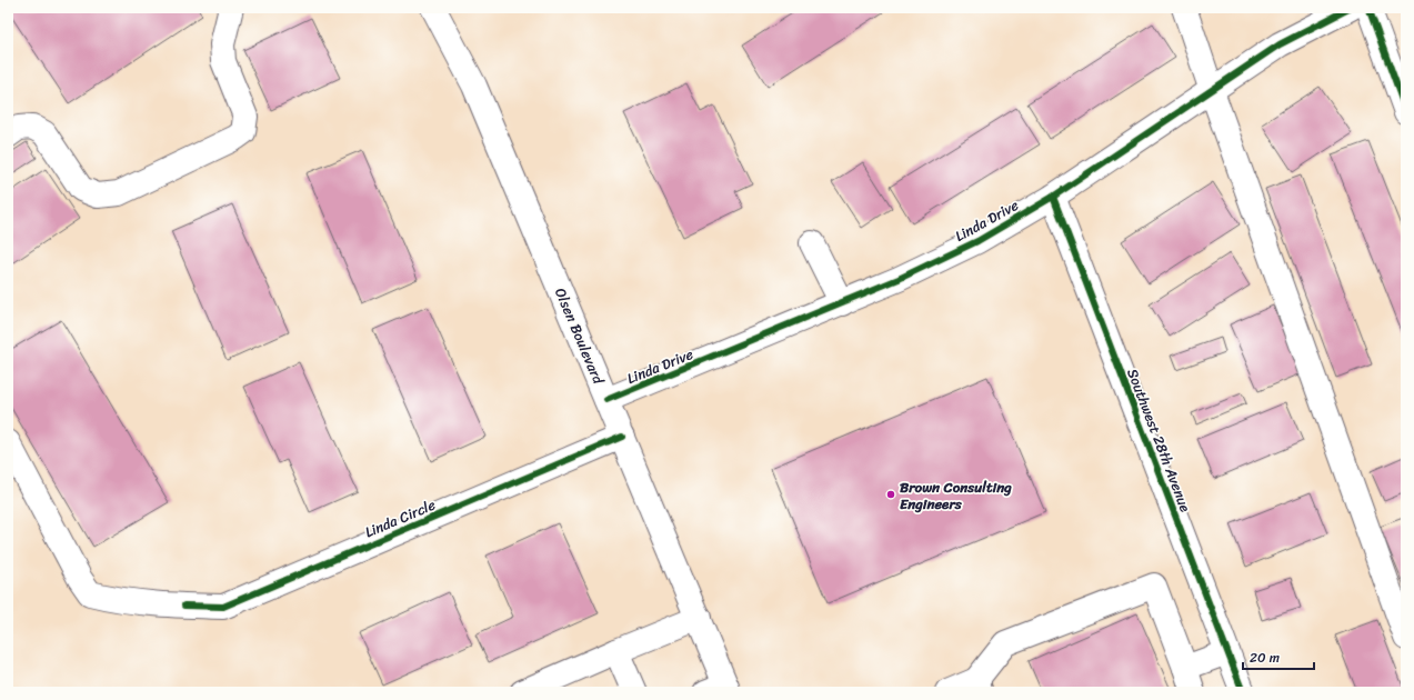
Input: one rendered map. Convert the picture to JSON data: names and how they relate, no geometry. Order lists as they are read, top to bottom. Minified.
{"streets":{"street":["Linda Drive","Olsen Boulevard","Southwest 28th Avenue","Linda Circle"]},"crossings":[["Linda Drive","Olsen Boulevard"],["Linda Drive","Southwest 28th Avenue"],["Olsen Boulevard","Linda Circle"]],"places":["Brown Consulting Engineers"],"scale_bar":"20 m"}
